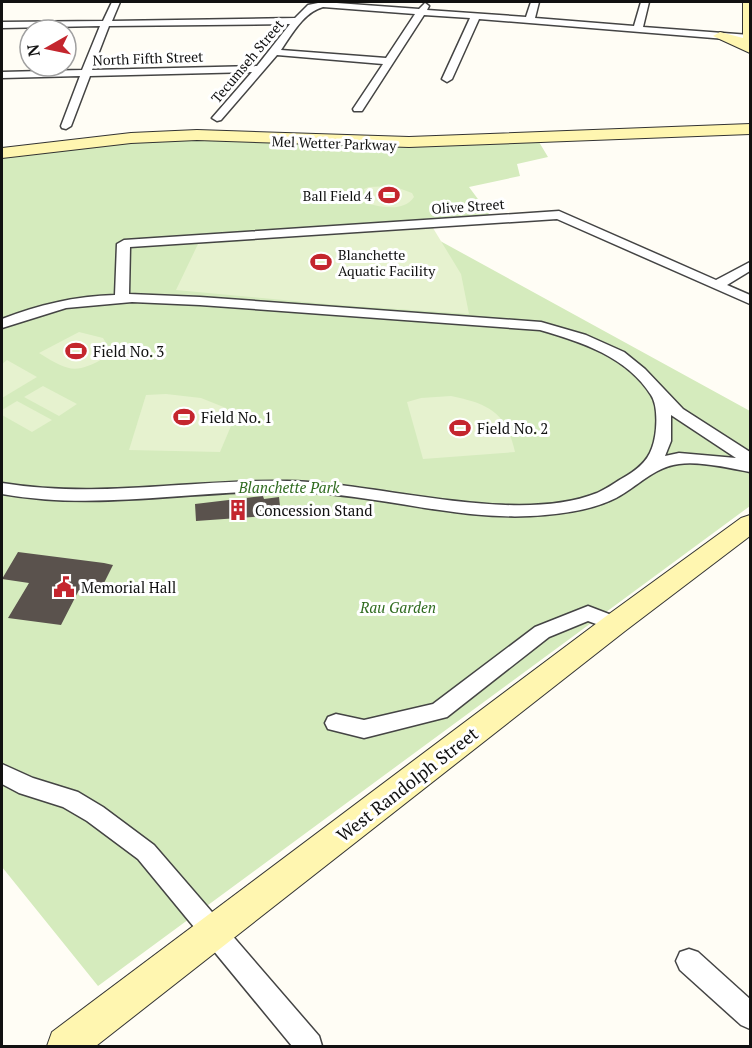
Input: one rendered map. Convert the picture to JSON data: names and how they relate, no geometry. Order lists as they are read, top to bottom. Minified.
{"streets":{"main road":["Mel Wetter Parkway","West Randolph Street"],"street":["North Fifth Street","Tecumseh Street","Olive Street"]},"crossings":[["North Fifth Street","Tecumseh Street"]],"parks":["Blanchette Park","Rau Garden"],"places":{"sports":["Ball Field 4","Blanchette Aquatic Facility","Field No. 3","Field No. 1","Field No. 2"],"building":["Concession Stand"],"public building":["Memorial Hall"]},"north":"left"}
